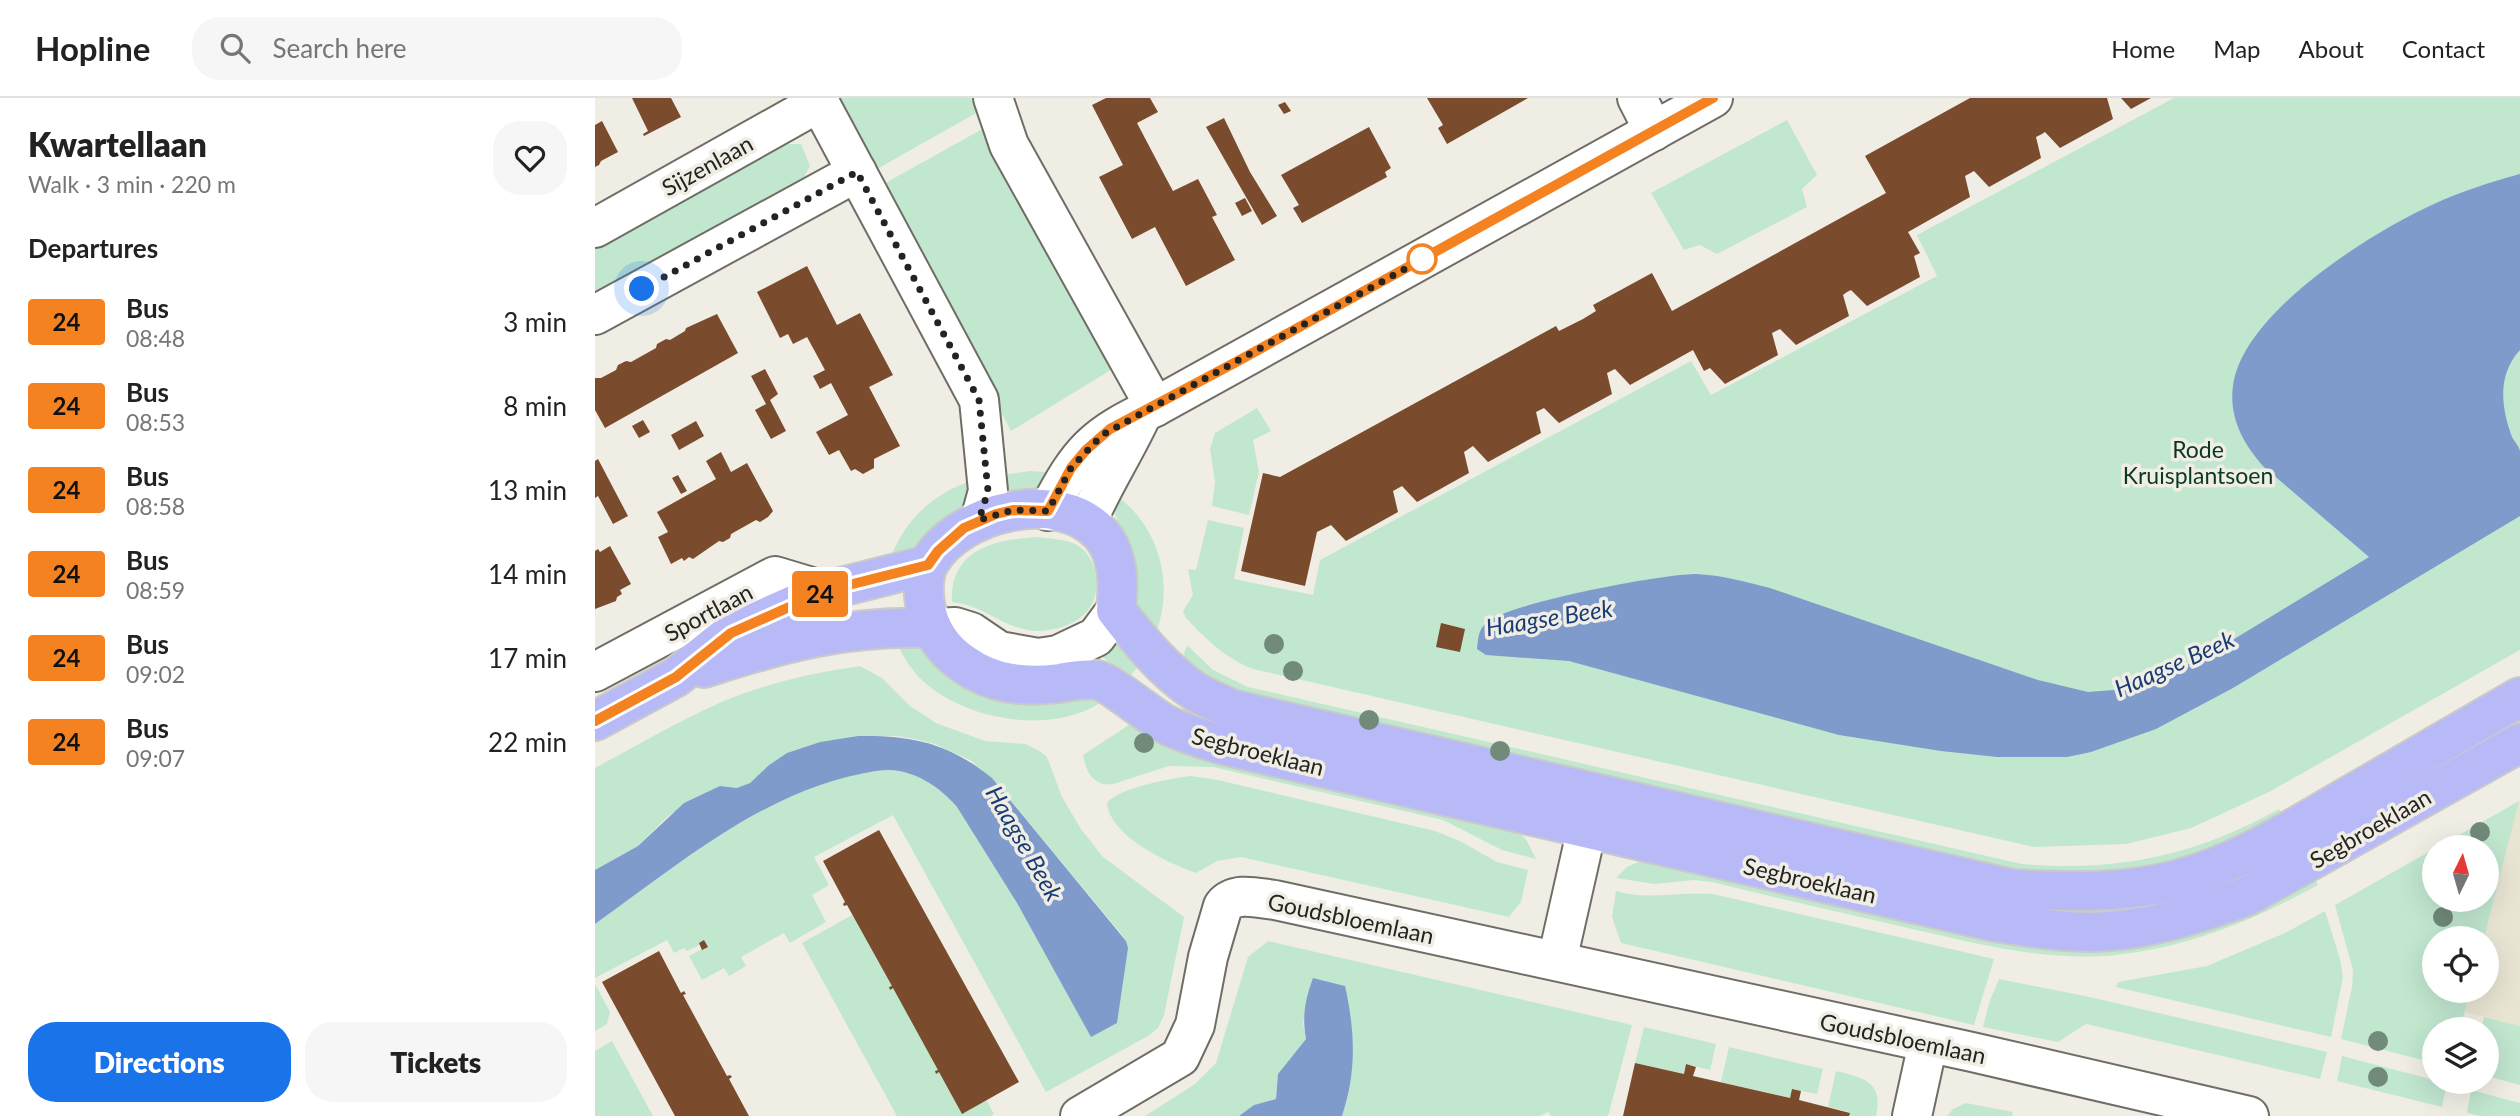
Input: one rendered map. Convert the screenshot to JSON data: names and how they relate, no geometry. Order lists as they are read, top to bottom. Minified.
{"streets":{"main road":["Sportlaan","Segbroeklaan"],"street":["Sijzenlaan","Goudsbloemlaan"]},"crossings":[["Sportlaan","Segbroeklaan"]],"water":["Haagse Beek"],"parks":["Rode Kruisplantsoen"],"lines":["bus line 24"],"north":"top","page":{"header":"Hopline","search":"Search here","nav":["Home","Map","About","Contact"],"heading":[["Kwartellaan","Walk · 3 min · 220 m"],"Departures"],"on_map":"24","list":[{"mark":"24","name":"Bus","note":"08:48","value":"3 min"},{"mark":"24","name":"Bus","note":"08:53","value":"8 min"},{"mark":"24","name":"Bus","note":"08:58","value":"13 min"},{"mark":"24","name":"Bus","note":"08:59","value":"14 min"},{"mark":"24","name":"Bus","note":"09:02","value":"17 min"},{"mark":"24","name":"Bus","note":"09:07","value":"22 min"}],"buttons":["Directions","Tickets"]}}
